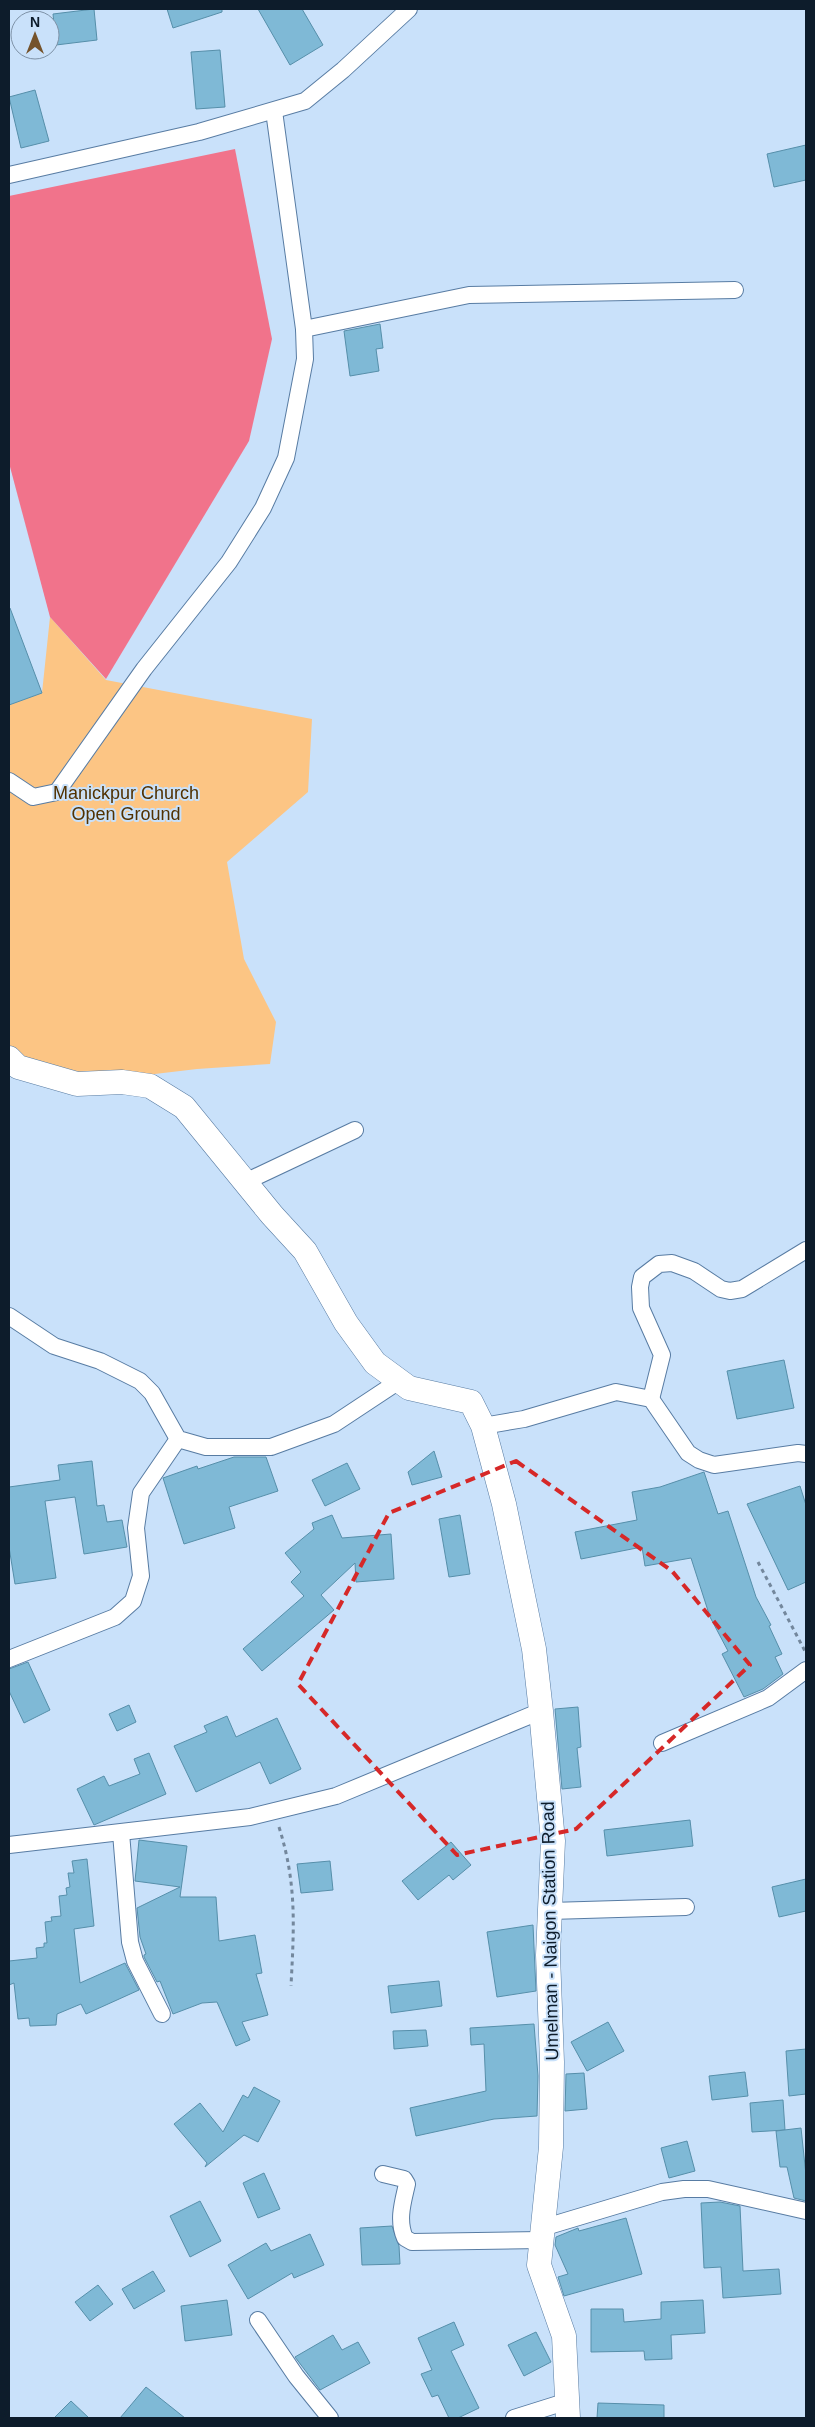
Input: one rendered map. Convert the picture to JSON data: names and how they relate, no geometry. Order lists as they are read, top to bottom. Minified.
{"streets":{"street":["Umelman - Naigon Station Road"]},"parks":["Manickpur Church Open Ground"],"north":"top"}
